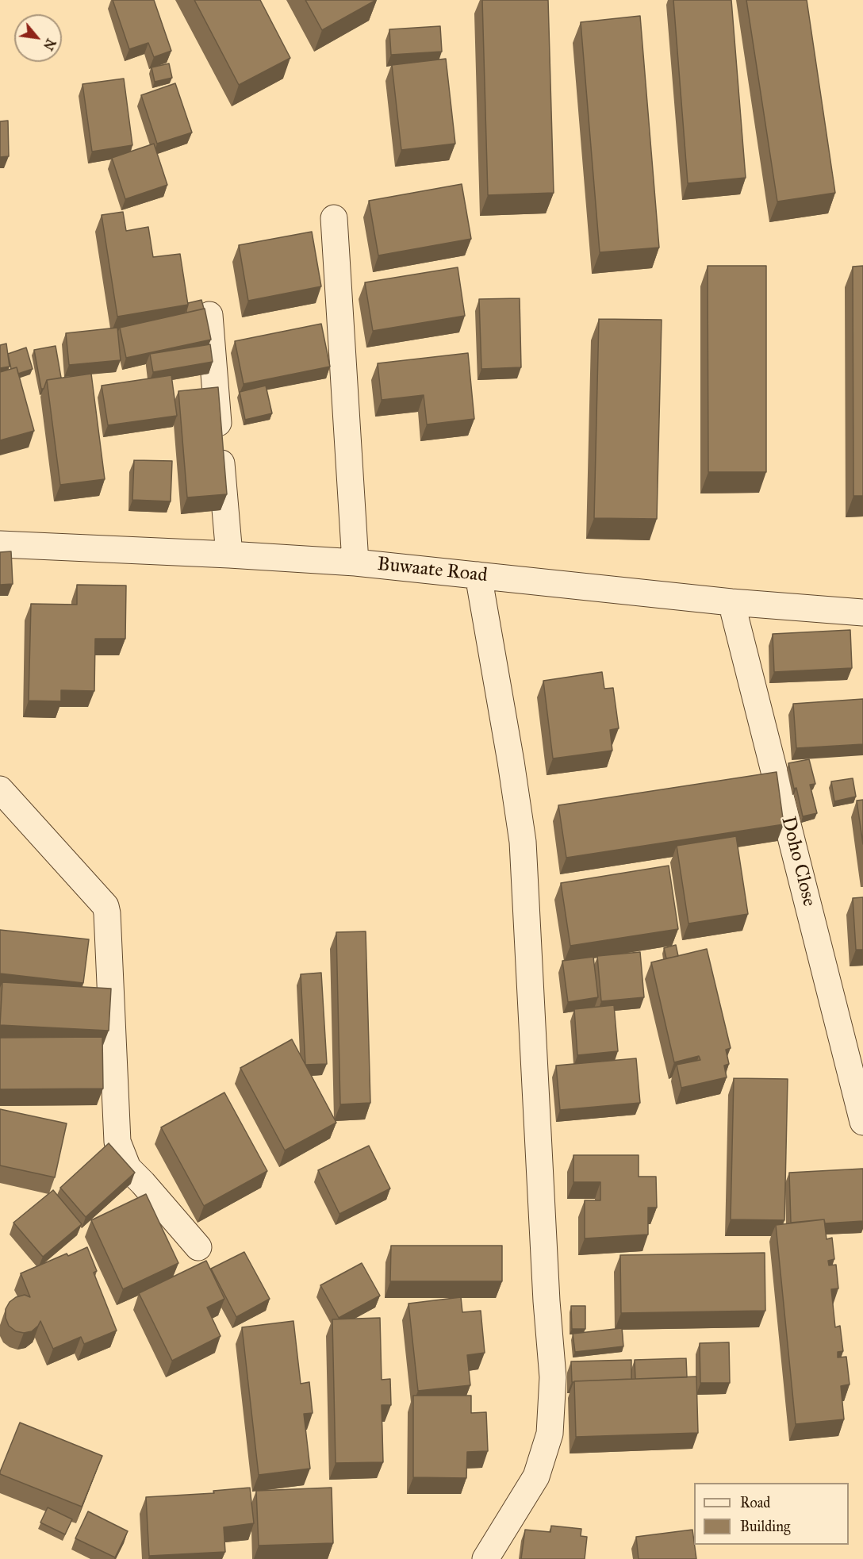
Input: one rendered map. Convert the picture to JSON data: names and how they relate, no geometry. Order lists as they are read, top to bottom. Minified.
{"streets":{"street":["Buwaate Road","Doho Close"]},"crossings":[["Buwaate Road","Doho Close"]],"legend":["Road","Building"],"north":"bottom right"}
